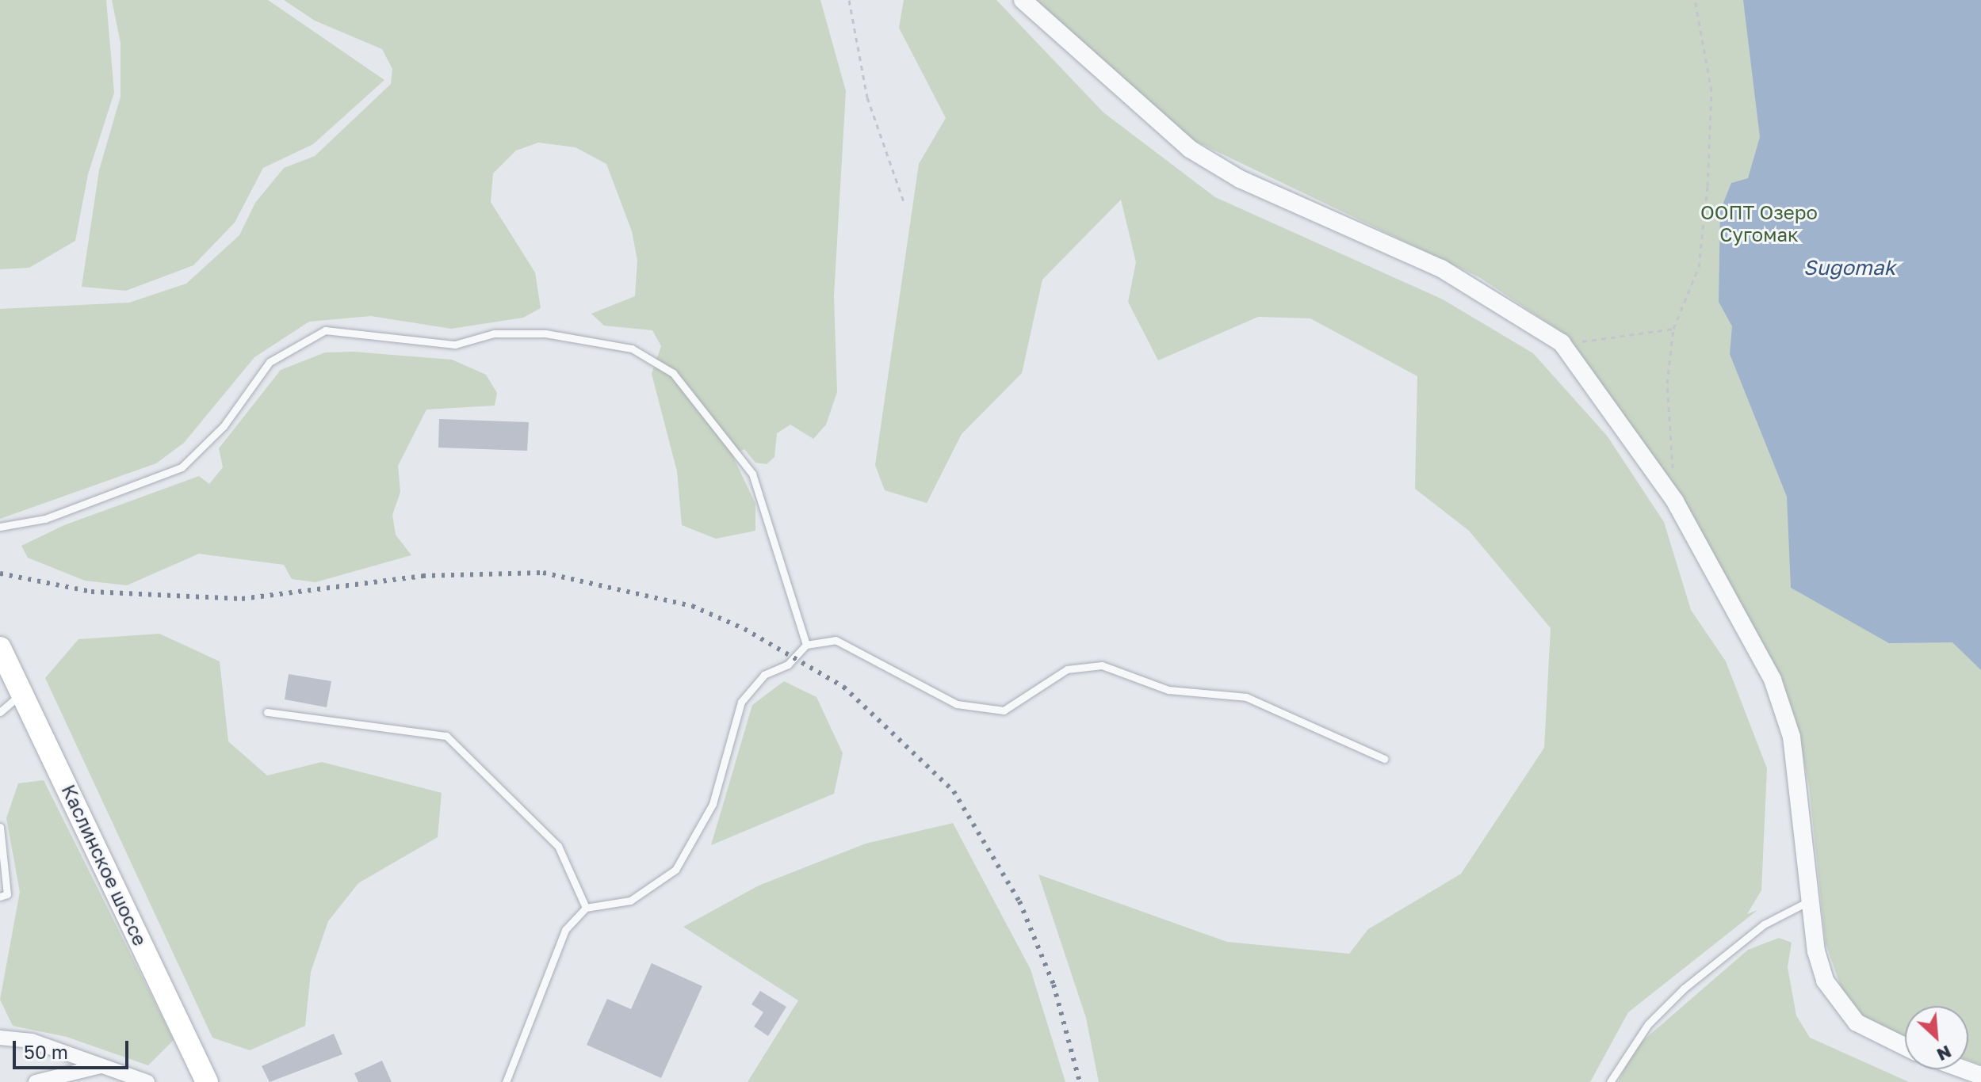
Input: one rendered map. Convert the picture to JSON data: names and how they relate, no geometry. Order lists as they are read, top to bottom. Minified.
{"streets":{"main road":["Каслинское шоссе"]},"water":["Sugomak"],"parks":["ООПТ Озеро Сугомак"],"scale_bar":"50 m","north":"bottom right"}
